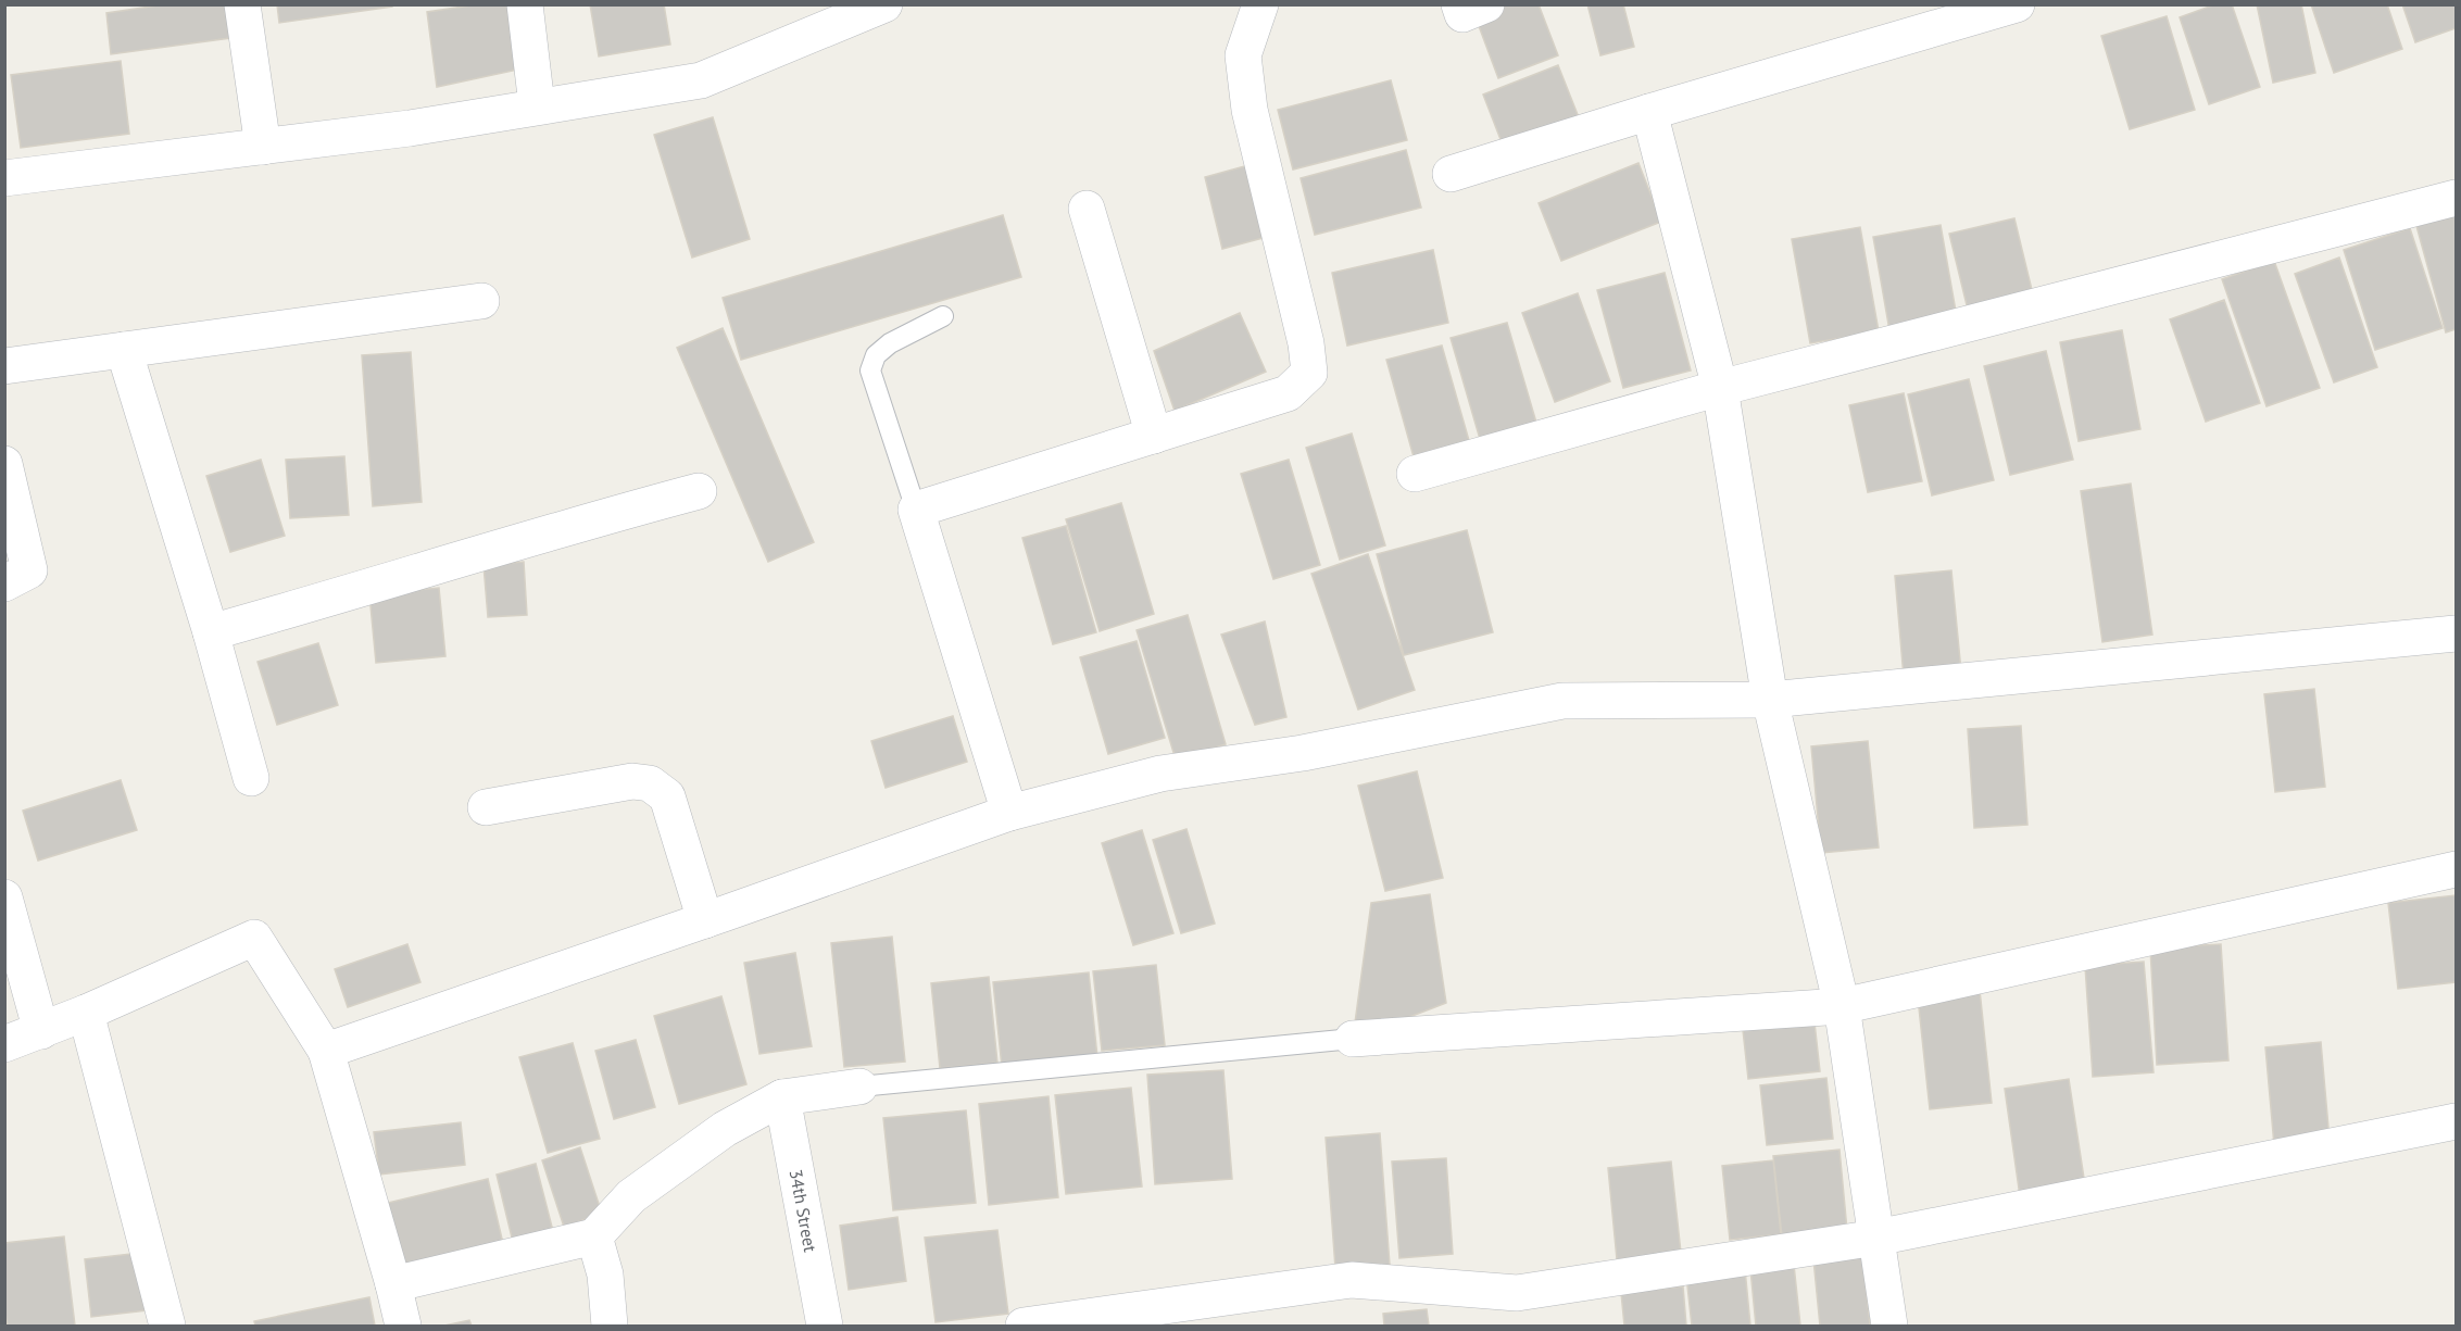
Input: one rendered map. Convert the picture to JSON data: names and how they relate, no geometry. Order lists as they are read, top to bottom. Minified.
{"streets":{"street":["34th Street"]}}
